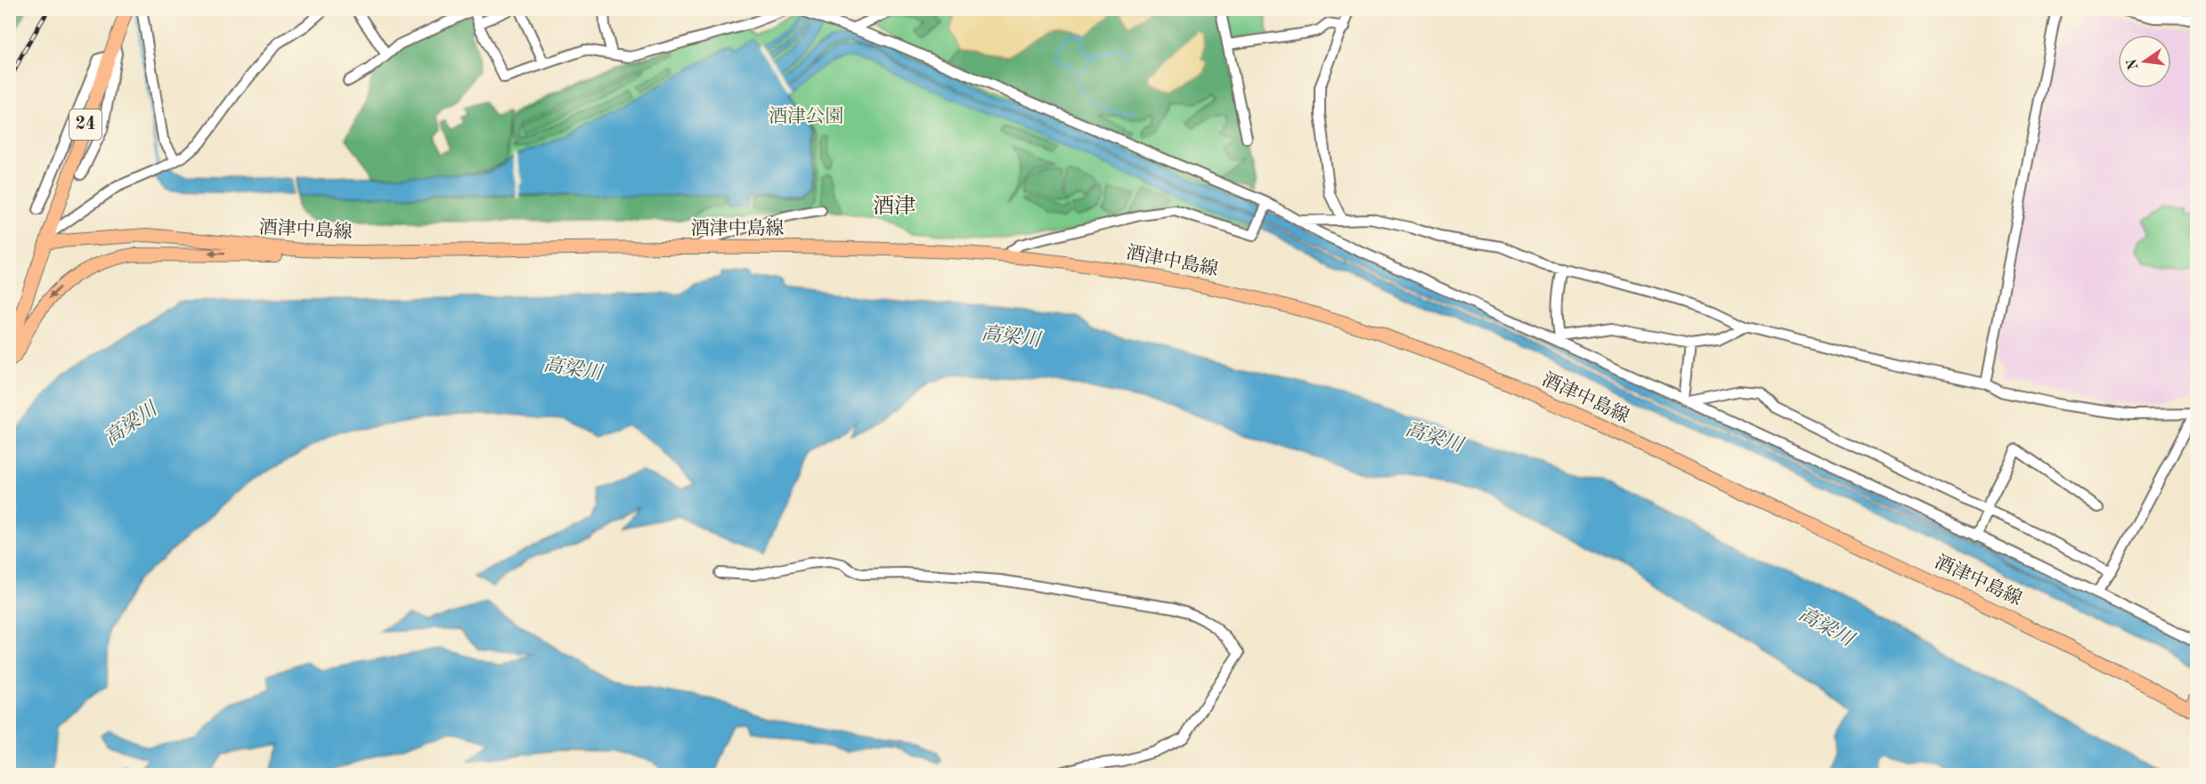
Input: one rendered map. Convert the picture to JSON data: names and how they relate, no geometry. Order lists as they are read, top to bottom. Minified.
{"streets":{"main road":["24","酒津中島線"]},"crossings":[["24","酒津中島線"]],"districts":["酒津"],"water":["高梁川"],"parks":["酒津公園"],"north":"left"}
